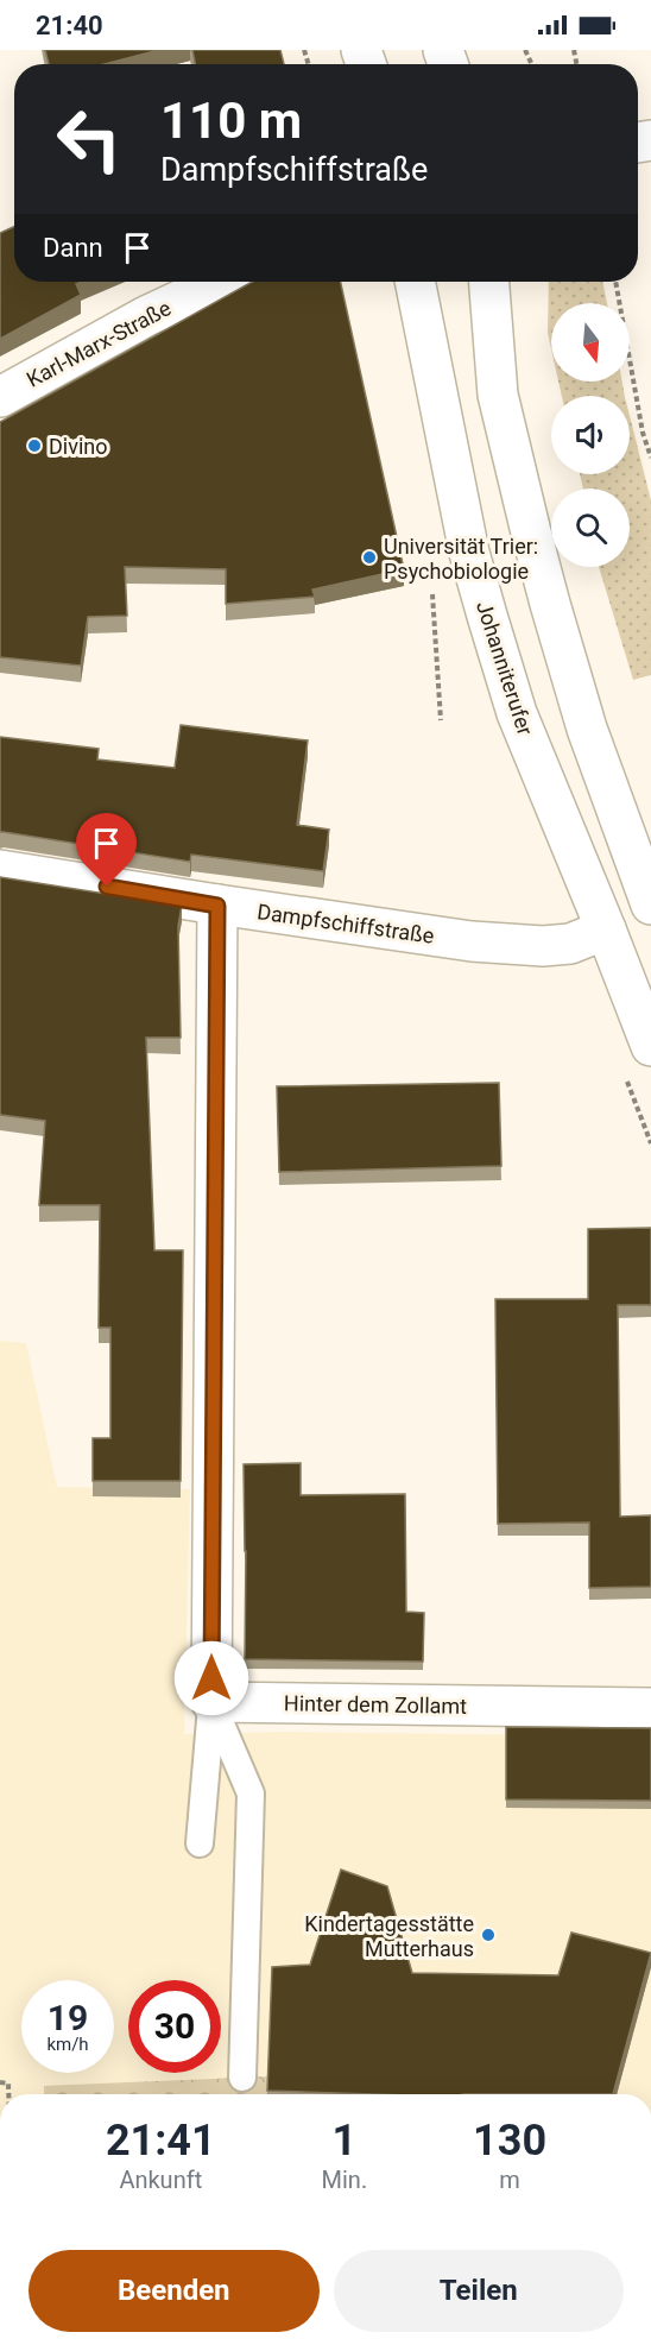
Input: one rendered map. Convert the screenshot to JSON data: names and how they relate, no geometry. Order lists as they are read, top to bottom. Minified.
{"streets":{"street":["Karl-Marx-Straße","Johanniterufer","Dampfschiffstraße","Hinter dem Zollamt"]},"crossings":[["Johanniterufer","Dampfschiffstraße"]],"places":["Divino","Universität Trier: Psychobiologie","Kindertagesstätte Mutterhaus"],"north":"bottom","page":{"status":"21:40","turn":["110 m","Dampfschiffstraße"],"then":"Dann","speed":"19 km/h","limit":"30","eta":["21:41","Ankunft","1","Min.","130","m"],"buttons":["Beenden","Teilen"]}}
